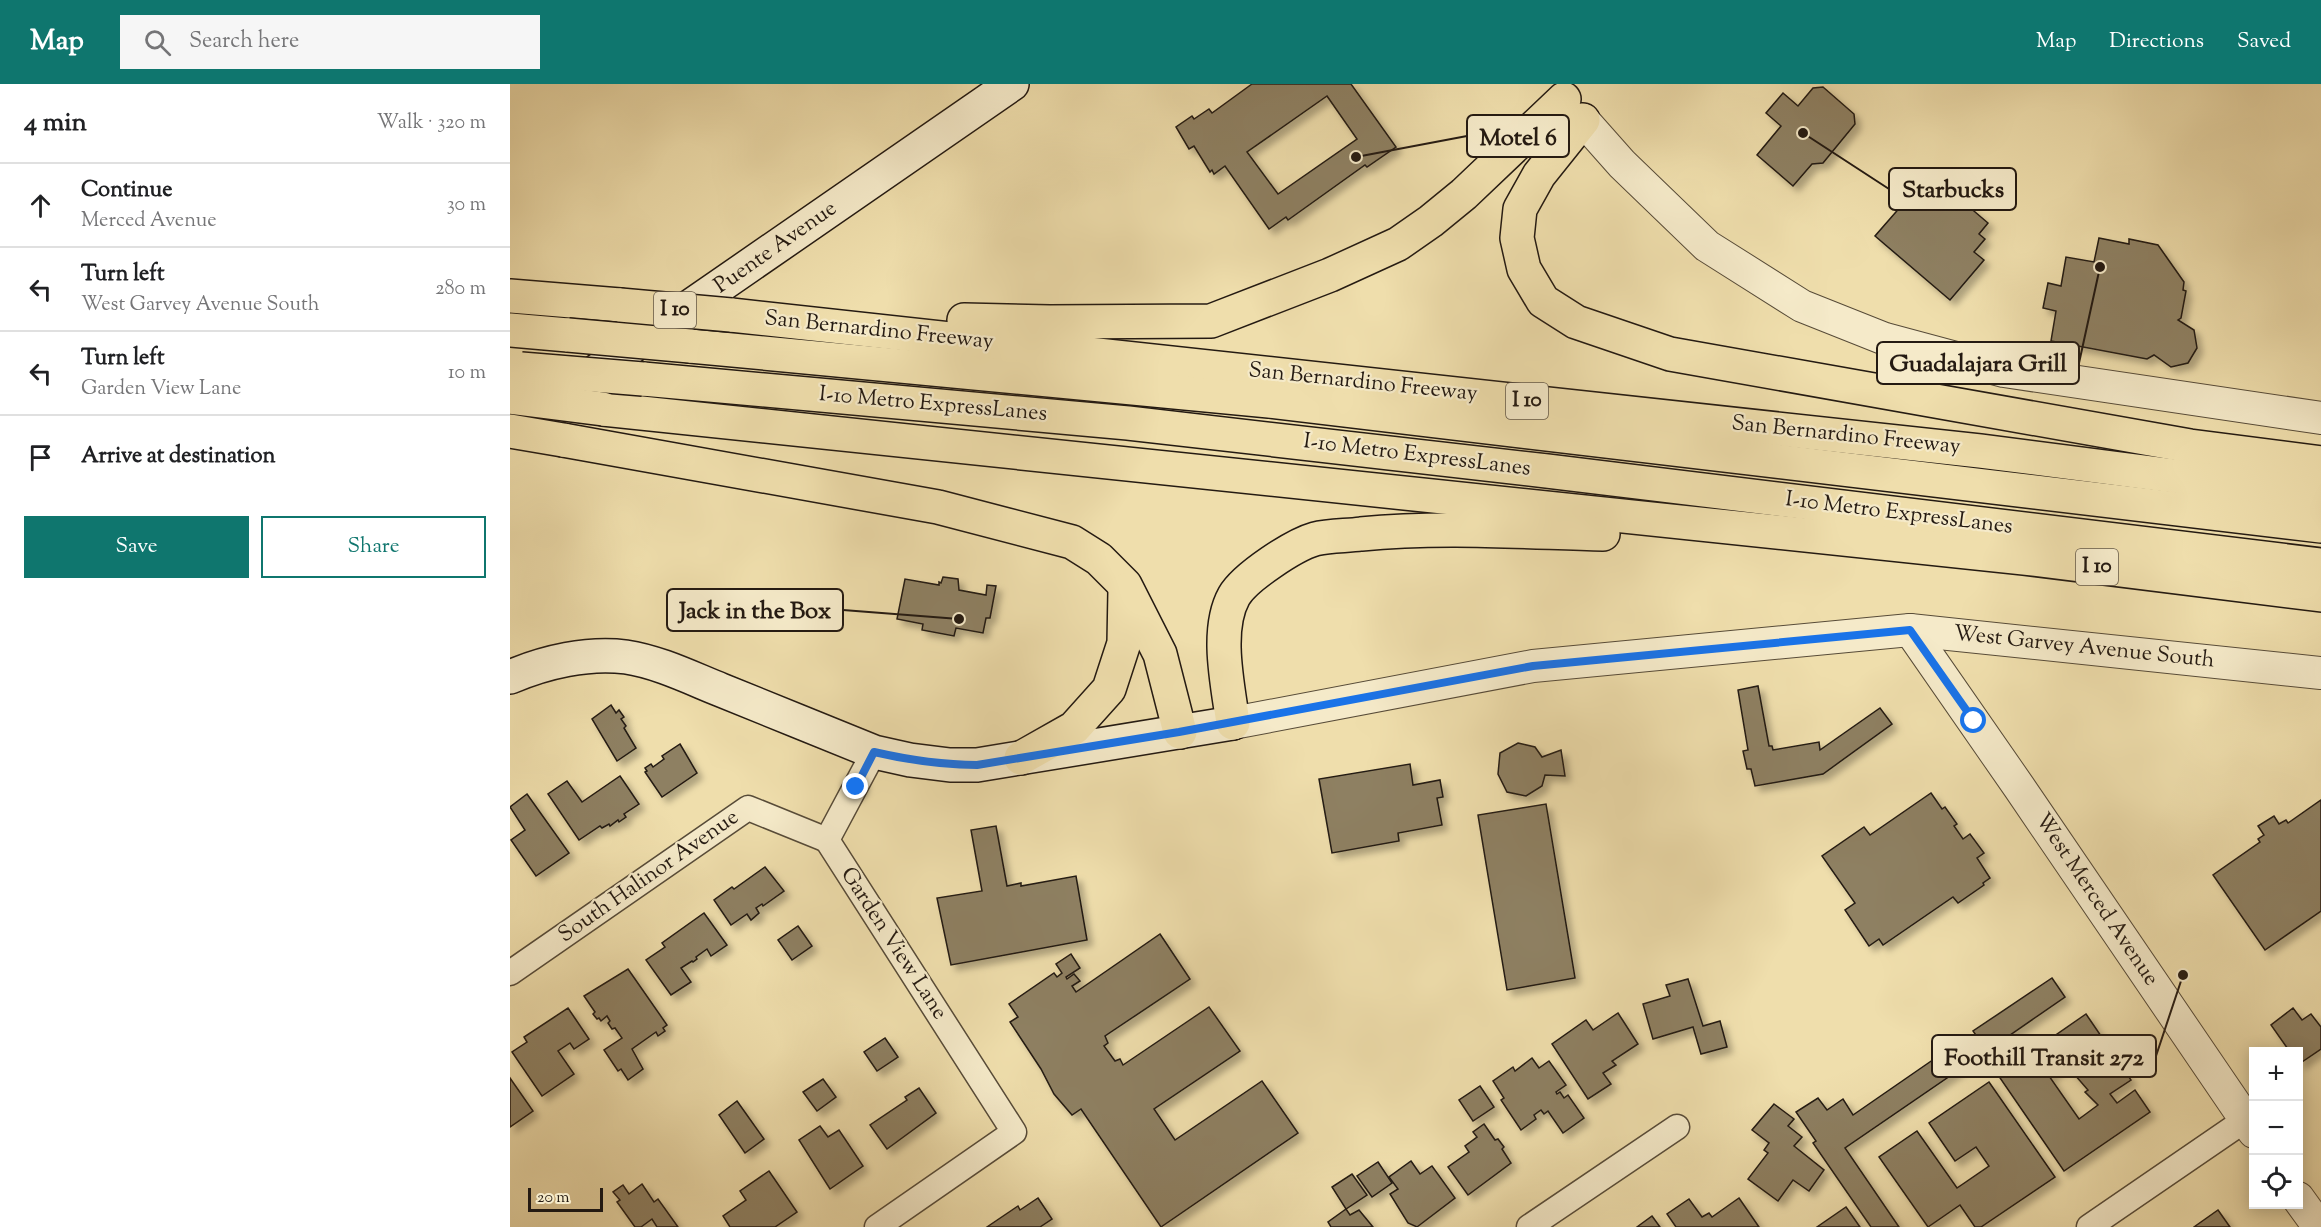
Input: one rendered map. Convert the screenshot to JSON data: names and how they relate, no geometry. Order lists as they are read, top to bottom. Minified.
{"streets":{"highway":["I 10","San Bernardino Freeway","I-10 Metro ExpressLanes"],"main road":["Puente Avenue","West Garvey Avenue South"],"street":["South Halinor Avenue","West Merced Avenue","Garden View Lane"]},"crossings":[["I 10","I-10 Metro ExpressLanes"],["West Garvey Avenue South","West Merced Avenue"],["South Halinor Avenue","Garden View Lane"]],"places":["Starbucks","Motel 6","Guadalajara Grill","Jack in the Box","Foothill Transit 272"],"scale_bar":"20 m","page":{"header":"Map","search":"Search here","nav":["Map","Directions","Saved"],"heading":["4 min","Walk · 320 m"],"list":[["Continue","Merced Avenue","30 m"],["Turn left","West Garvey Avenue South","280 m"],["Turn left","Garden View Lane","10 m"],"Arrive at destination"],"buttons":["Save","Share"],"map_buttons":["+","−"],"scale":"20 m"}}
